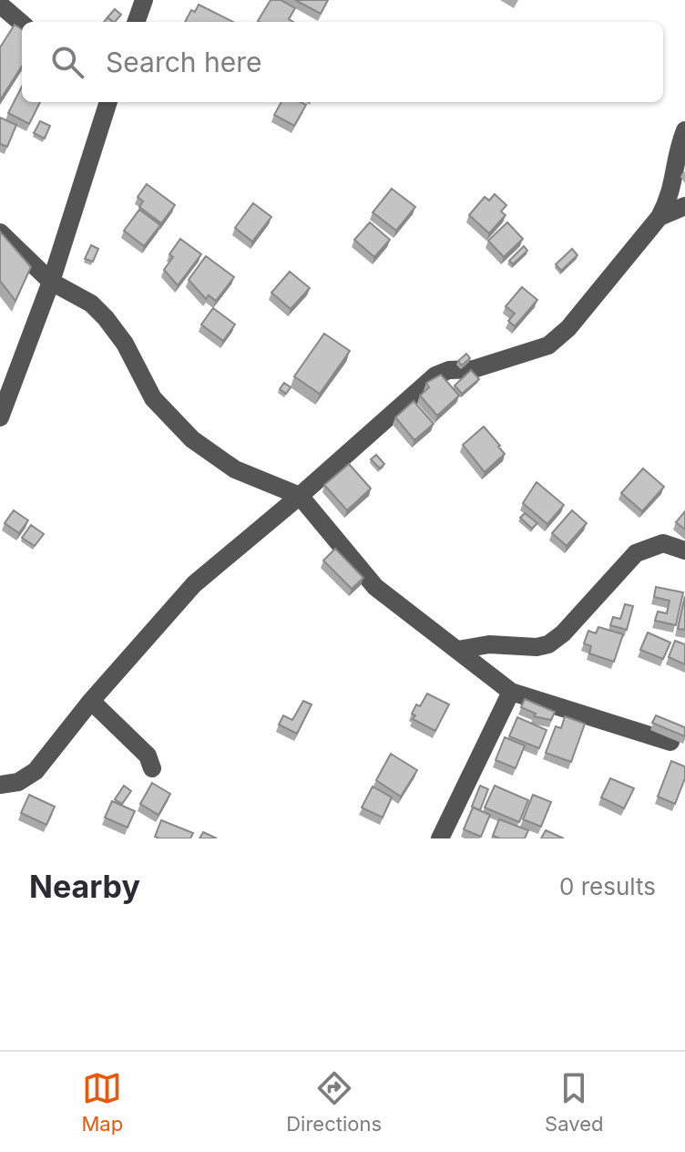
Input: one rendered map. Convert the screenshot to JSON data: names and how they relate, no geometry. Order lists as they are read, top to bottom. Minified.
{"page":{"search":"Search here","heading":["Nearby","0 results"],"nav":["Map","Directions","Saved"]}}
